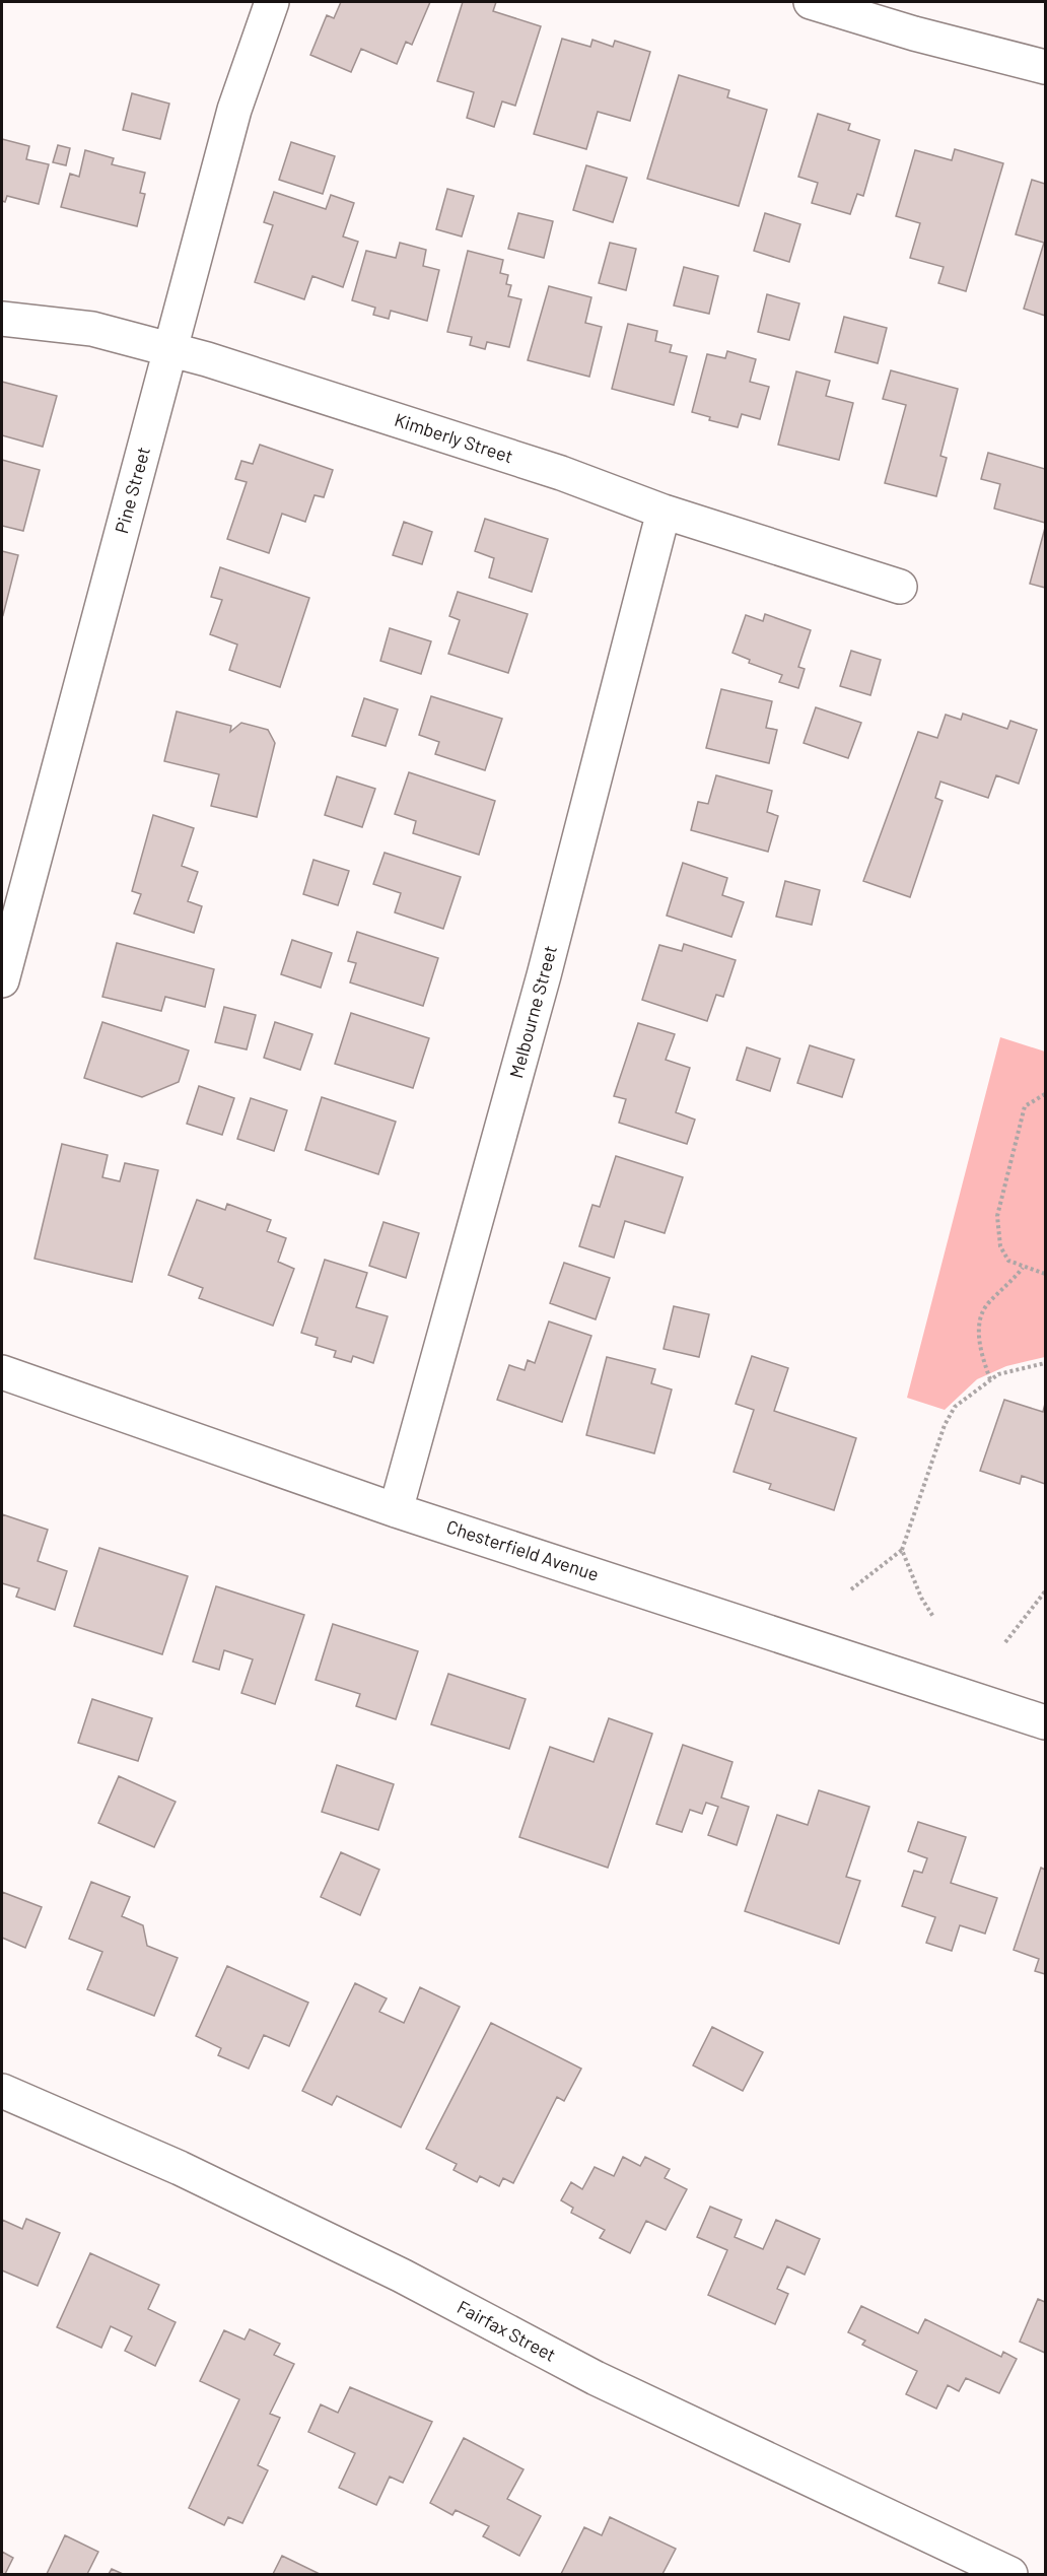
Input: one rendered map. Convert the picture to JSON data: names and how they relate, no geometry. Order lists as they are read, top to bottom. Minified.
{"streets":{"street":["Kimberly Street","Pine Street","Melbourne Street","Chesterfield Avenue","Fairfax Street"]},"crossings":[["Kimberly Street","Pine Street"],["Kimberly Street","Melbourne Street"],["Melbourne Street","Chesterfield Avenue"]]}
